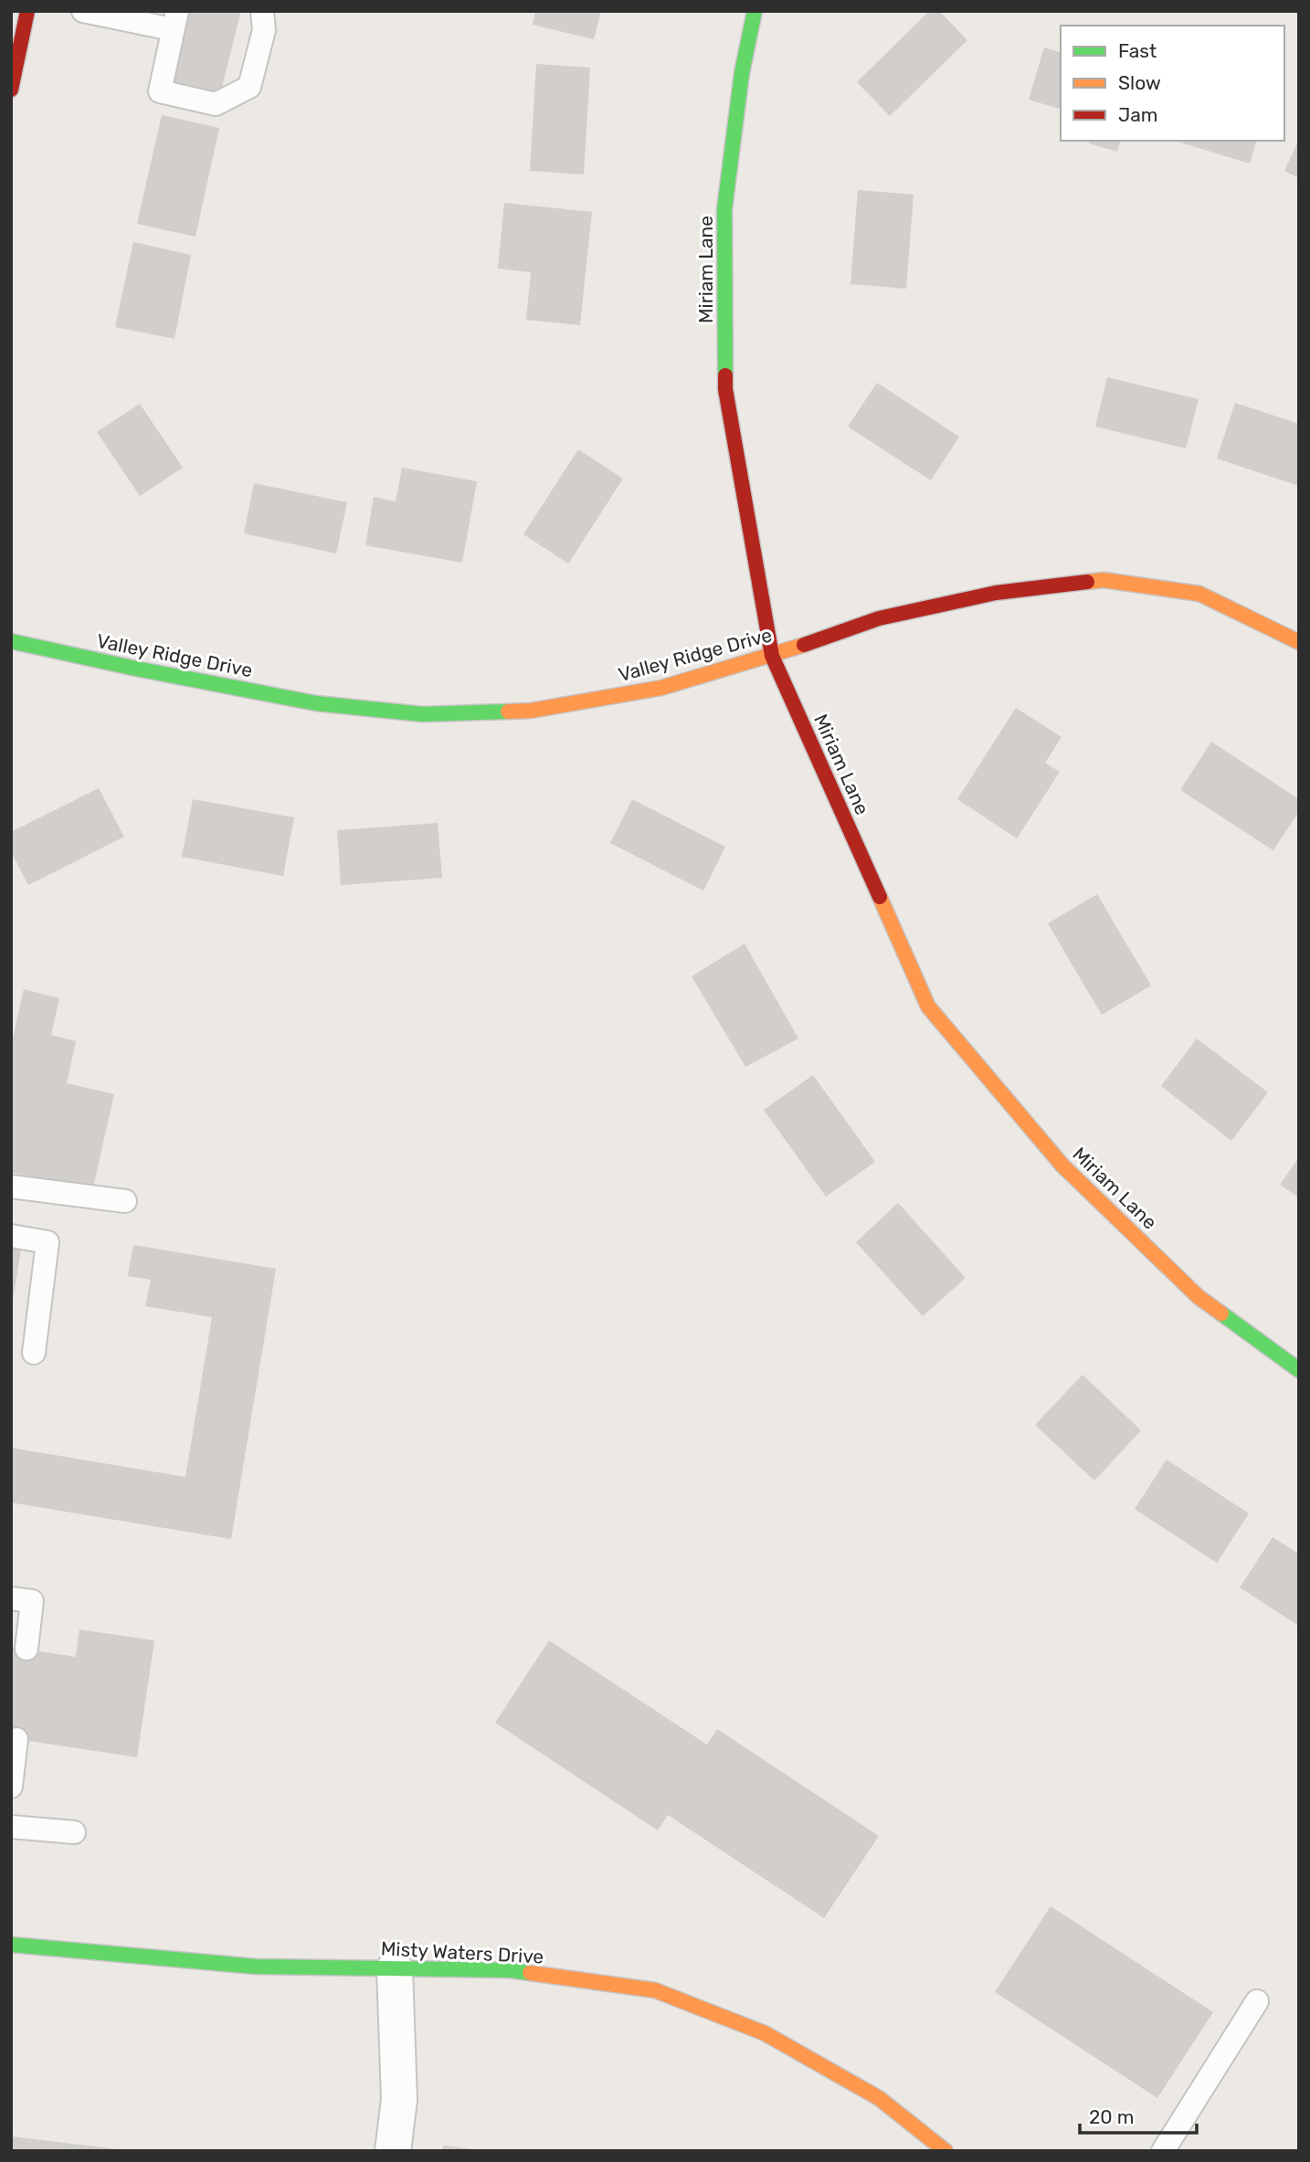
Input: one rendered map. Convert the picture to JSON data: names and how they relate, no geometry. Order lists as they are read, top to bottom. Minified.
{"streets":{"street":["Miriam Lane","Valley Ridge Drive","Misty Waters Drive"]},"crossings":[["Miriam Lane","Valley Ridge Drive"]],"legend":["Fast","Slow","Jam"],"scale_bar":"20 m"}
